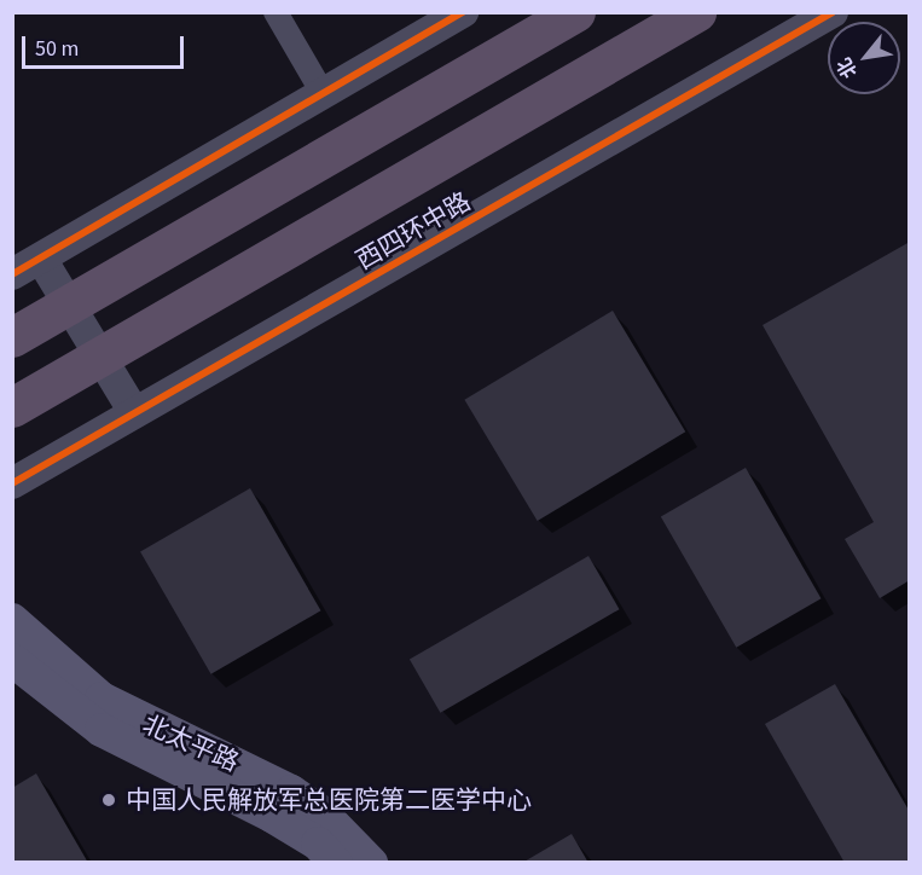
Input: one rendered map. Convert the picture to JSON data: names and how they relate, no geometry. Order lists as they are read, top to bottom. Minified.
{"streets":{"highway":["西四环中路"],"main road":["北太平路"]},"places":["中国人民解放军总医院第二医学中心"],"scale_bar":"50 m","north":"bottom left"}
